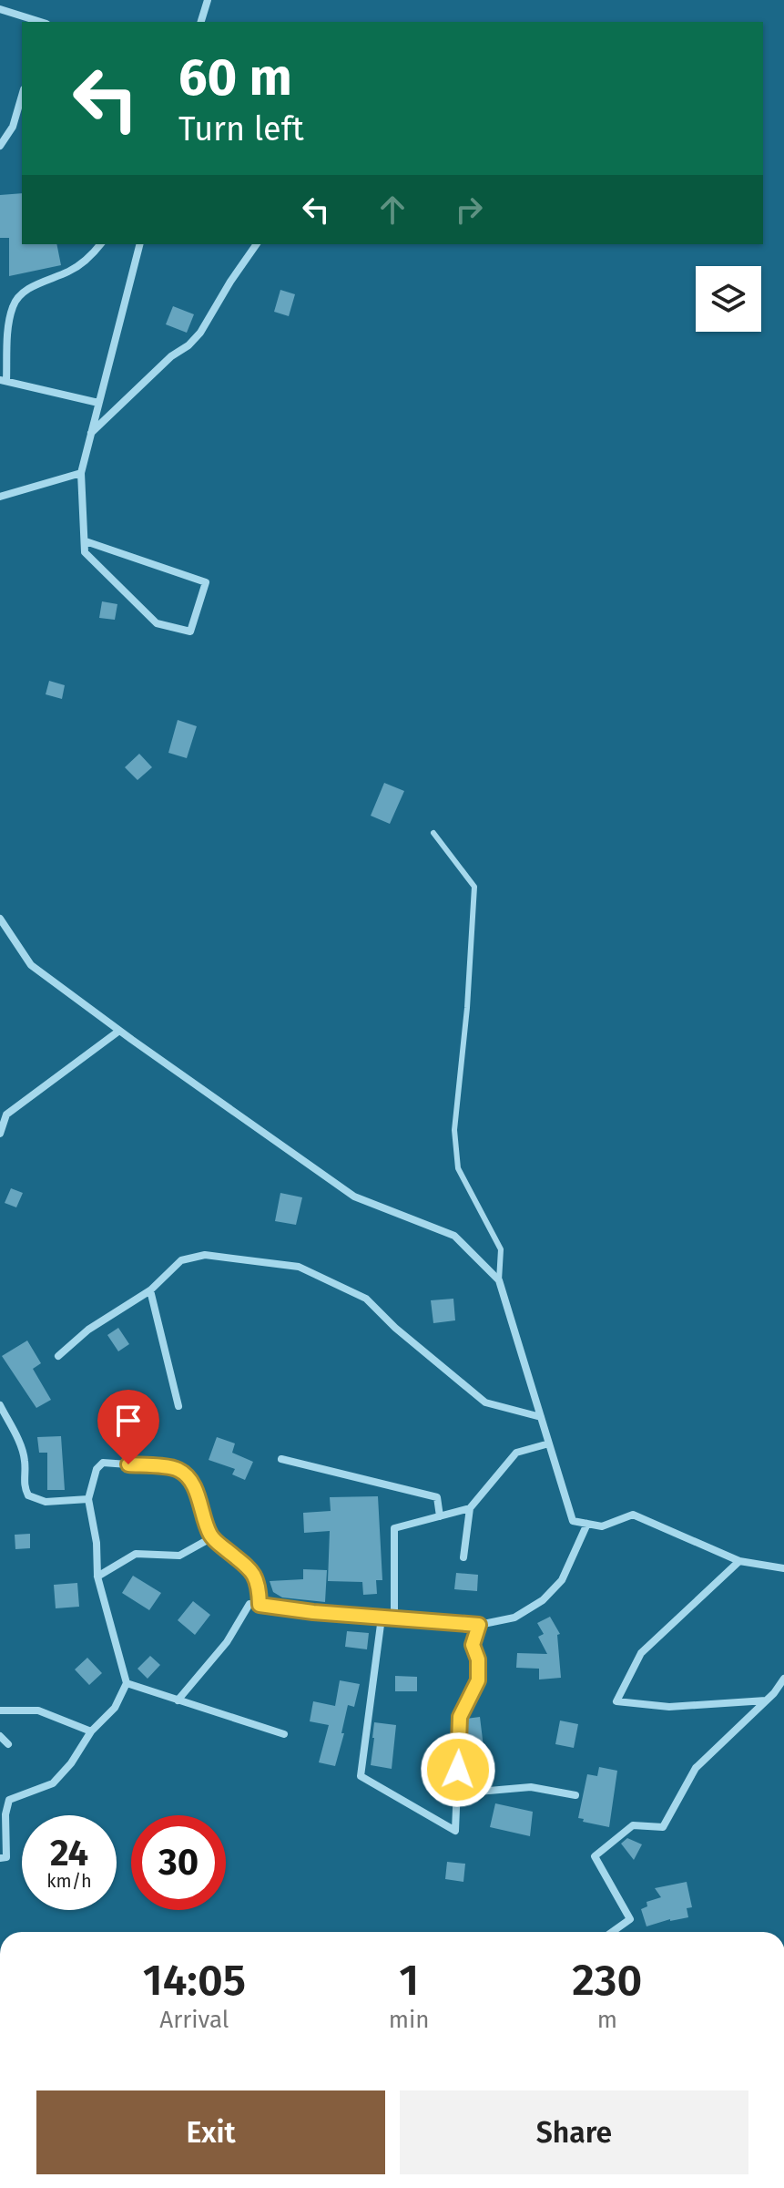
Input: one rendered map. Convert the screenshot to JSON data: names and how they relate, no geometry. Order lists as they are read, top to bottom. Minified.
{"page":{"turn":["60 m","Turn left"],"speed":"24 km/h","limit":"30","eta":["14:05","Arrival","1","min","230","m"],"buttons":["Exit","Share"]}}
